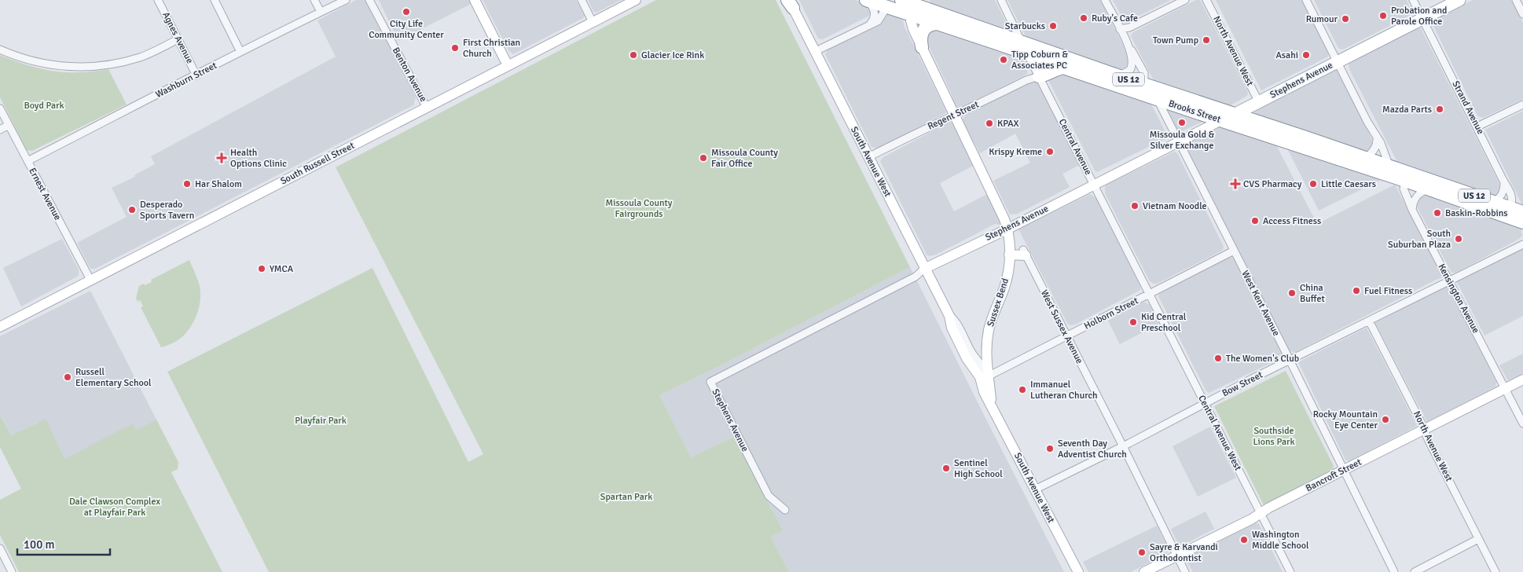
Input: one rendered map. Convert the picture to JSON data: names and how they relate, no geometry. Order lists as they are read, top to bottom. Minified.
{"streets":{"highway":["US 12","Brooks Street"],"main road":["Stephens Avenue"],"street":["Agnes Avenue","North Avenue West","Benton Avenue","Washburn Street","Strand Avenue","Regent Street","Central Avenue","South Avenue West","South Russell Street","Ernest Avenue","Kensington Avenue","Sussex Bend","West Kent Avenue","Holborn Street","West Sussex Avenue","Bow Street","Central Avenue West","Bancroft Street"]},"crossings":[["Agnes Avenue","Washburn Street"],["North Avenue West","Stephens Avenue"],["North Avenue West","Bow Street"],["North Avenue West","Bancroft Street"],["Benton Avenue","South Russell Street"],["Washburn Street","Ernest Avenue"],["Stephens Avenue","Strand Avenue"],["Stephens Avenue","Brooks Street"],["Stephens Avenue","Central Avenue"],["Stephens Avenue","South Avenue West"],["Stephens Avenue","Sussex Bend"],["Stephens Avenue","West Kent Avenue"],["Strand Avenue","Brooks Street"],["Brooks Street","Central Avenue"],["Brooks Street","Kensington Avenue"],["Brooks Street","West Kent Avenue"],["Regent Street","Central Avenue"],["Regent Street","South Avenue West"],["Central Avenue","Holborn Street"],["Central Avenue","Central Avenue West"],["South Avenue West","Sussex Bend"],["South Avenue West","Holborn Street"],["South Avenue West","Bow Street"],["South Russell Street","Ernest Avenue"],["Kensington Avenue","Bow Street"],["Kensington Avenue","Bancroft Street"],["Sussex Bend","Holborn Street"],["West Kent Avenue","Holborn Street"],["West Kent Avenue","Bow Street"],["West Kent Avenue","Bancroft Street"],["Holborn Street","West Sussex Avenue"],["Holborn Street","Central Avenue West"],["West Sussex Avenue","Bow Street"],["West Sussex Avenue","Bancroft Street"],["Bow Street","Central Avenue West"],["Central Avenue West","Bancroft Street"]],"parks":["Boyd Park","Missoula County Fairgrounds","Playfair Park","Southside Lions Park","Spartan Park","Dale Clawson Complex at Playfair Park"],"places":{"other":["City Life Community Center","Probation and Parole Office","Ruby's Cafe","Rumour","Starbucks","Town Pump","First Christian Church","Glacier Ice Rink","Asahi","Tipp Coburn & Associates PC","Mazda Parts","Missoula Gold & Silver Exchange","KPAX","Krispy Kreme","Missoula County Fair Office","Har Shalom","Little Caesars","Vietnam Noodle","Desperado Sports Tavern","Baskin-Robbins","Access Fitness","South Suburban Plaza","YMCA","Fuel Fitness","China Buffet","Kid Central Preschool","The Women's Club","Russell Elementary School","Immanuel Lutheran Church","Rocky Mountain Eye Center","Seventh Day Adventist Church","Sentinel High School","Washington Middle School","Sayre & Karvandi Orthodontist"],"health":["Health Options Clinic","CVS Pharmacy"]},"scale_bar":"100 m"}
